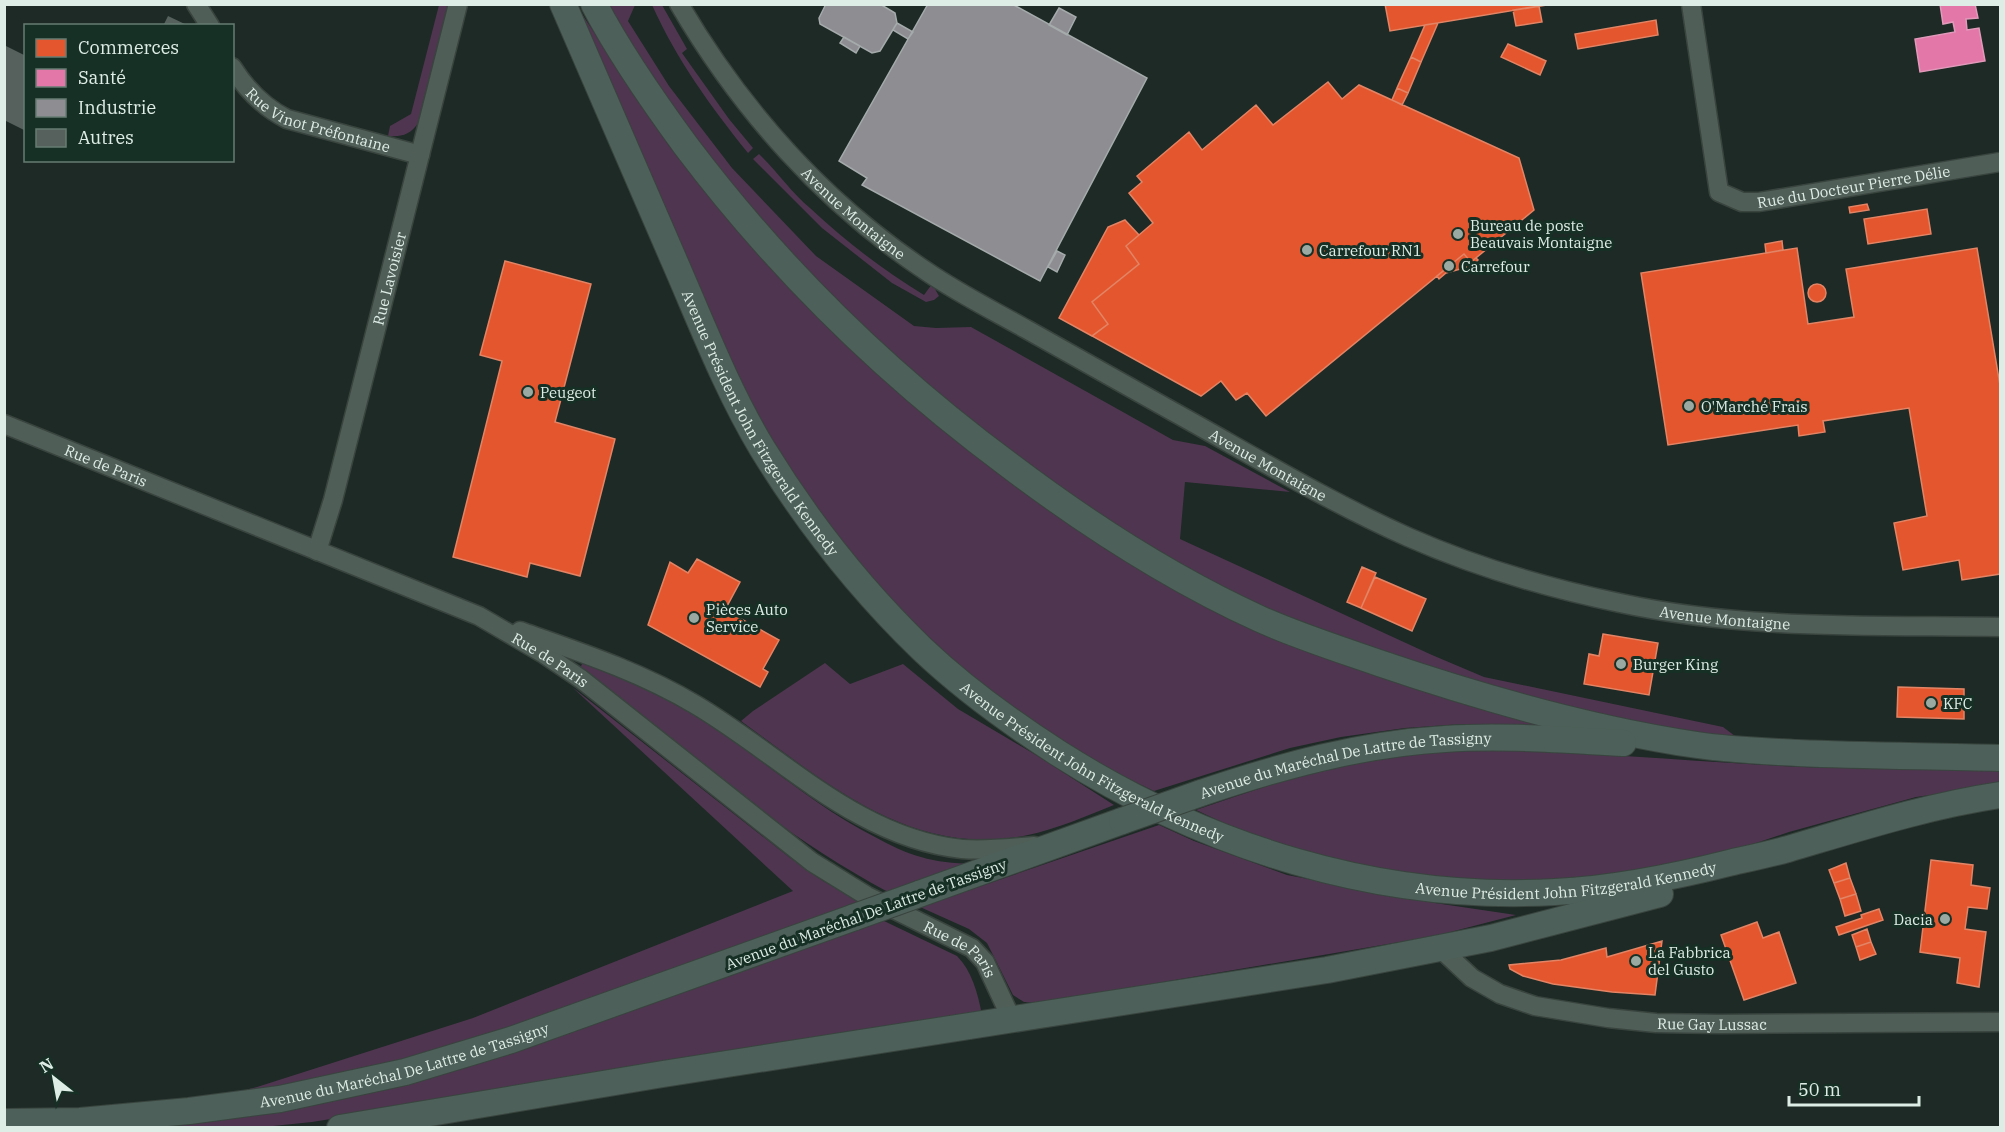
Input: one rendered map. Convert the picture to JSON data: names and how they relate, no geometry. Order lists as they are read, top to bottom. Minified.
{"streets":{"main road":["Avenue Président John Fitzgerald Kennedy","Avenue du Maréchal De Lattre de Tassigny"],"street":["Rue Vinot Préfontaine","Rue du Docteur Pierre Délie","Avenue Montaigne","Rue Lavoisier","Rue de Paris","Rue Gay Lussac"]},"crossings":[["Rue Vinot Préfontaine","Rue Lavoisier"],["Rue Lavoisier","Rue de Paris"]],"places":["Bureau de poste Beauvais Montaigne","Carrefour RN1","Carrefour","Peugeot","O'Marché Frais","Pièces Auto Service","Burger King","KFC","Dacia","La Fabbrica del Gusto"],"legend":["Commerces","Santé","Industrie","Autres"],"scale_bar":"50 m","north":"top left"}
